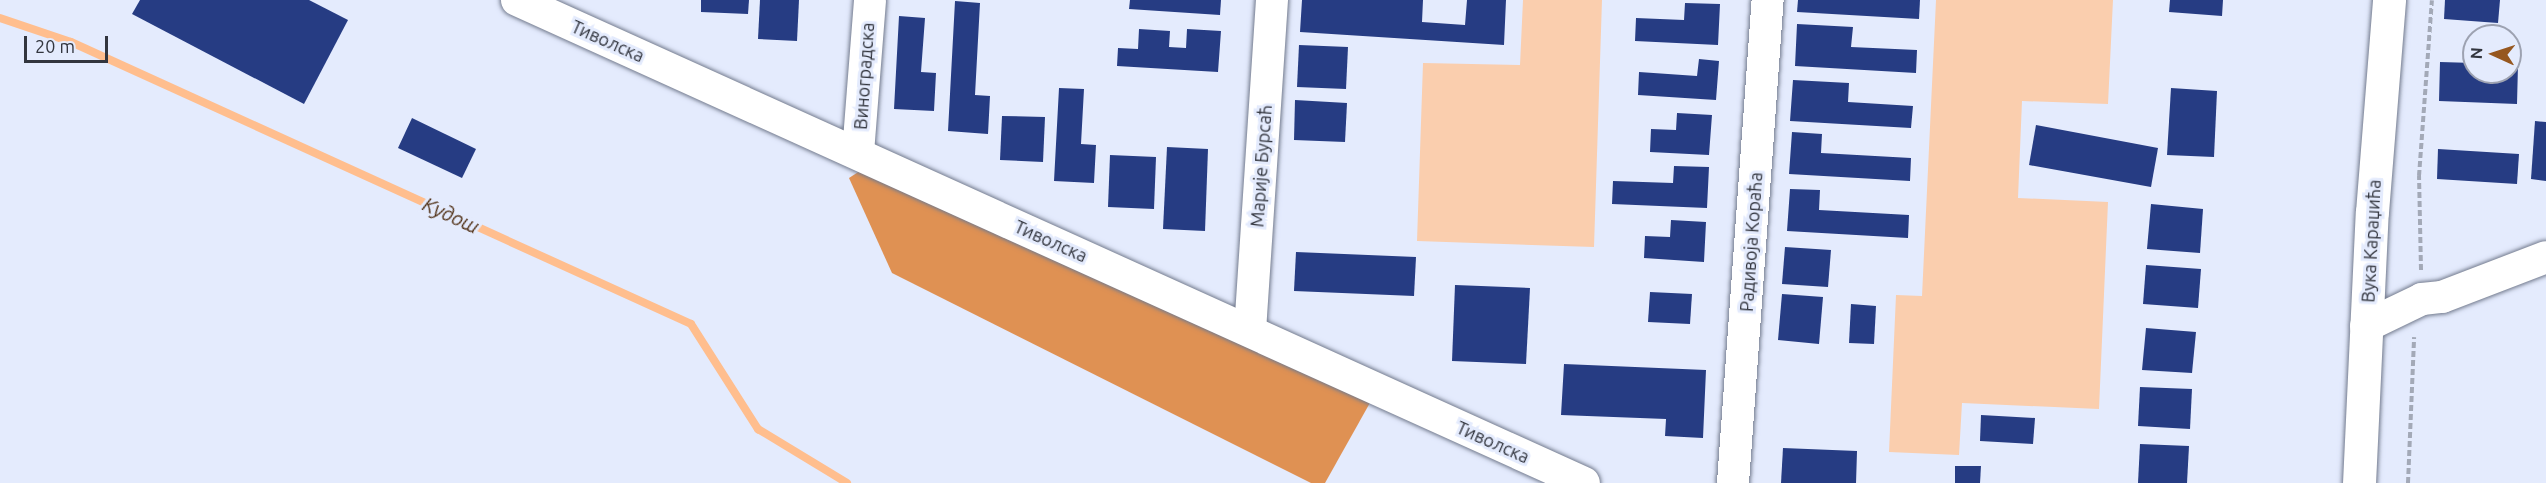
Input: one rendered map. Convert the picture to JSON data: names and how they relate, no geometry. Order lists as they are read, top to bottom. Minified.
{"streets":{"main road":["Вука Караџића"],"street":["Тиволска","Виноградска","Марије Бурсаћ","Радивоја Кораћа"]},"crossings":[["Тиволска","Виноградска"],["Тиволска","Марије Бурсаћ"]],"water":["Кудош"],"scale_bar":"20 m","north":"left"}
